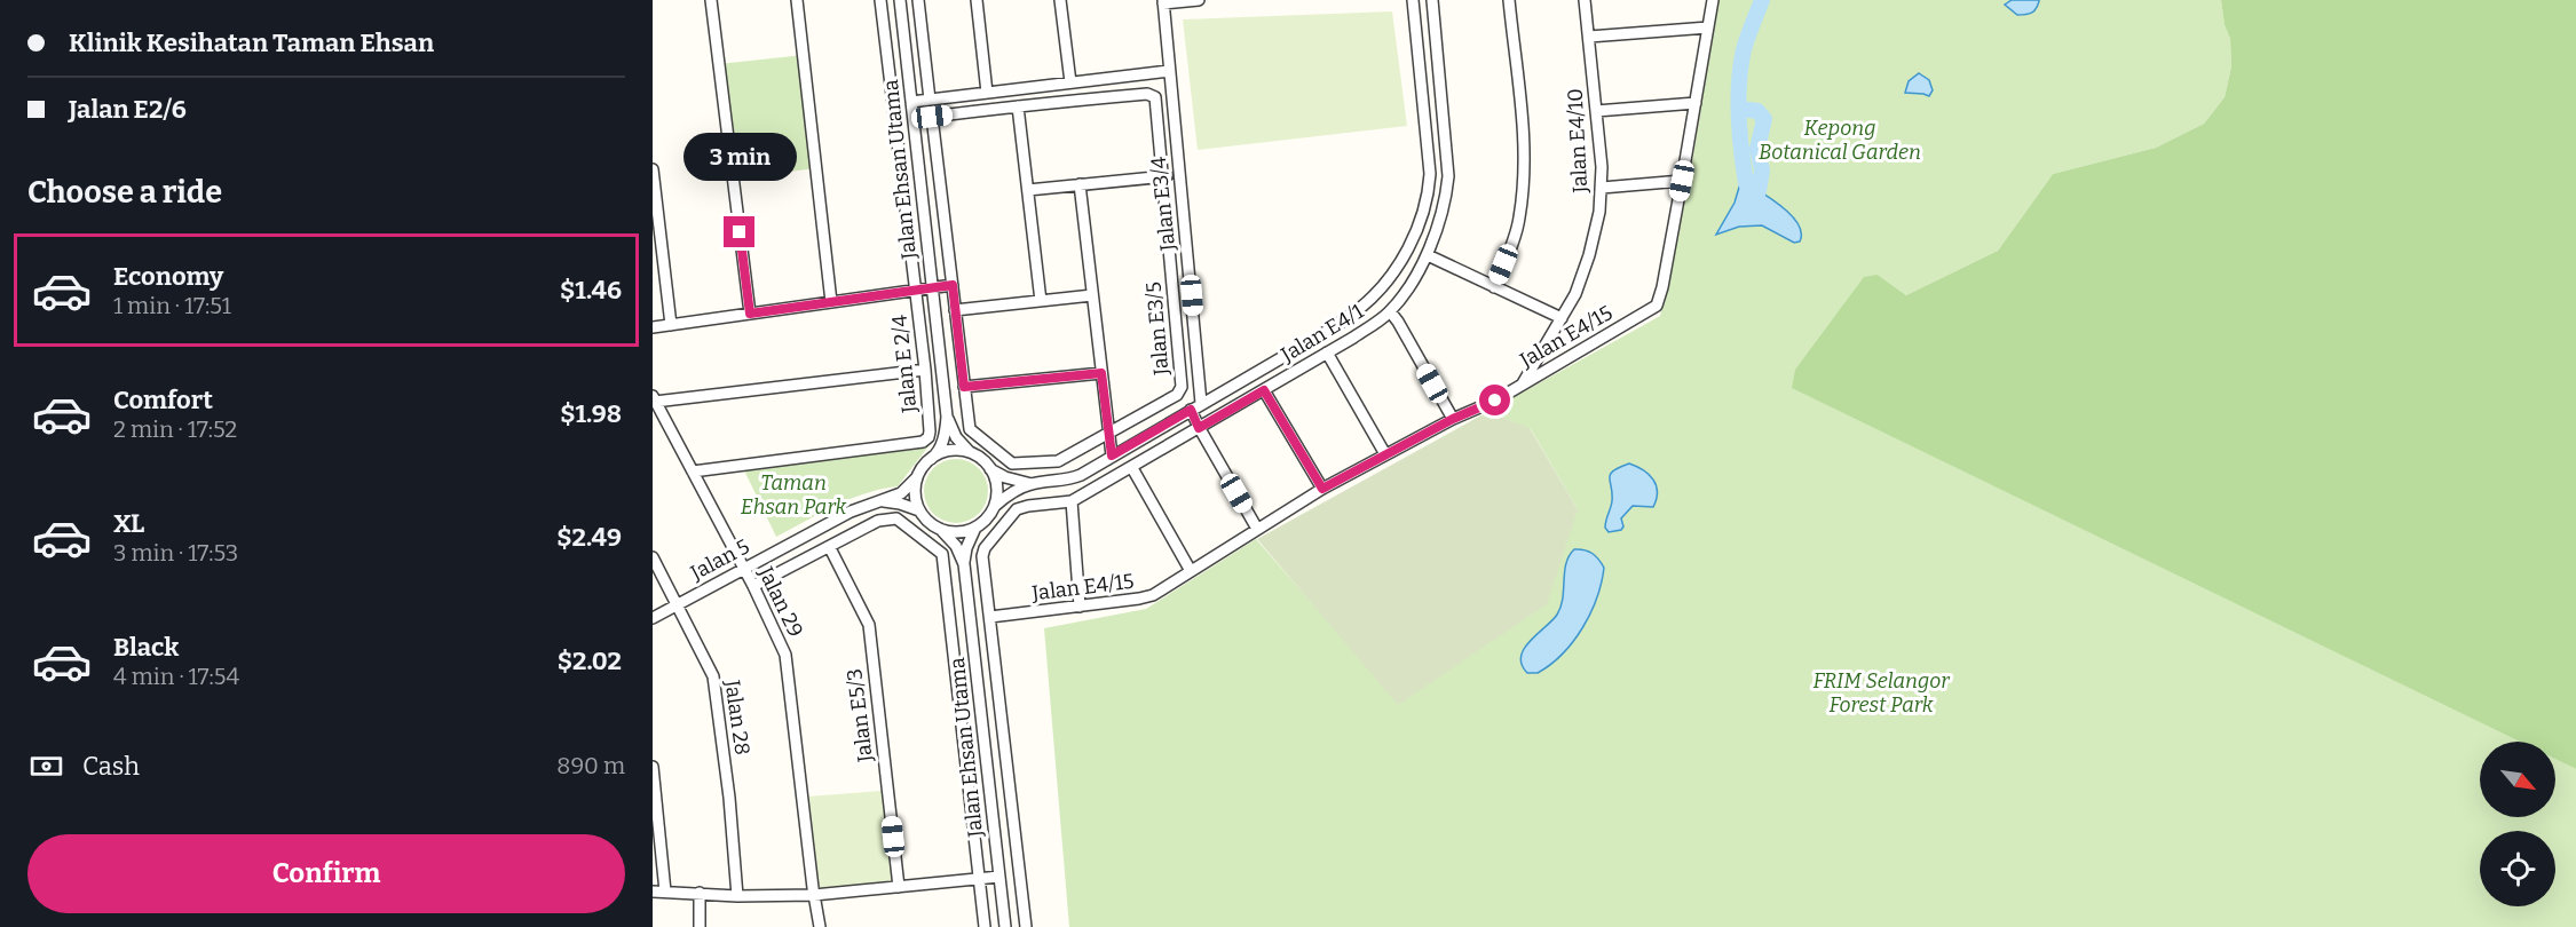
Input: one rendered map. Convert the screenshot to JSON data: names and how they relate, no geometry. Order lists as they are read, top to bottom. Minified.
{"streets":{"street":["Jalan E4/10","Jalan Ehsan Utama","Jalan E3/4","Jalan E3/5","Jalan E4/1","Jalan E4/15","Jalan E 2/4","Jalan 5","Jalan 29","Jalan E5/3","Jalan 28"]},"crossings":[["Jalan E4/10","Jalan E4/15"],["Jalan Ehsan Utama","Jalan 5"],["Jalan E 2/4","Jalan 29"],["Jalan 5","Jalan 29"],["Jalan 5","Jalan 28"]],"parks":["Kepong Botanical Garden","Taman Ehsan Park","FRIM Selangor Forest Park"],"north":"bottom right","page":{"banner":["Klinik Kesihatan Taman Ehsan","Jalan E2/6"],"bubble":"3 min","heading":"Choose a ride","list":[{"name":"Economy","note":"1 min · 17:51","value":"$1.46"},{"name":"Comfort","note":"2 min · 17:52","value":"$1.98"},{"name":"XL","note":"3 min · 17:53","value":"$2.49"},{"name":"Black","note":"4 min · 17:54","value":"$2.02"}],"pay":["Cash","890 m"],"buttons":"Confirm"}}
